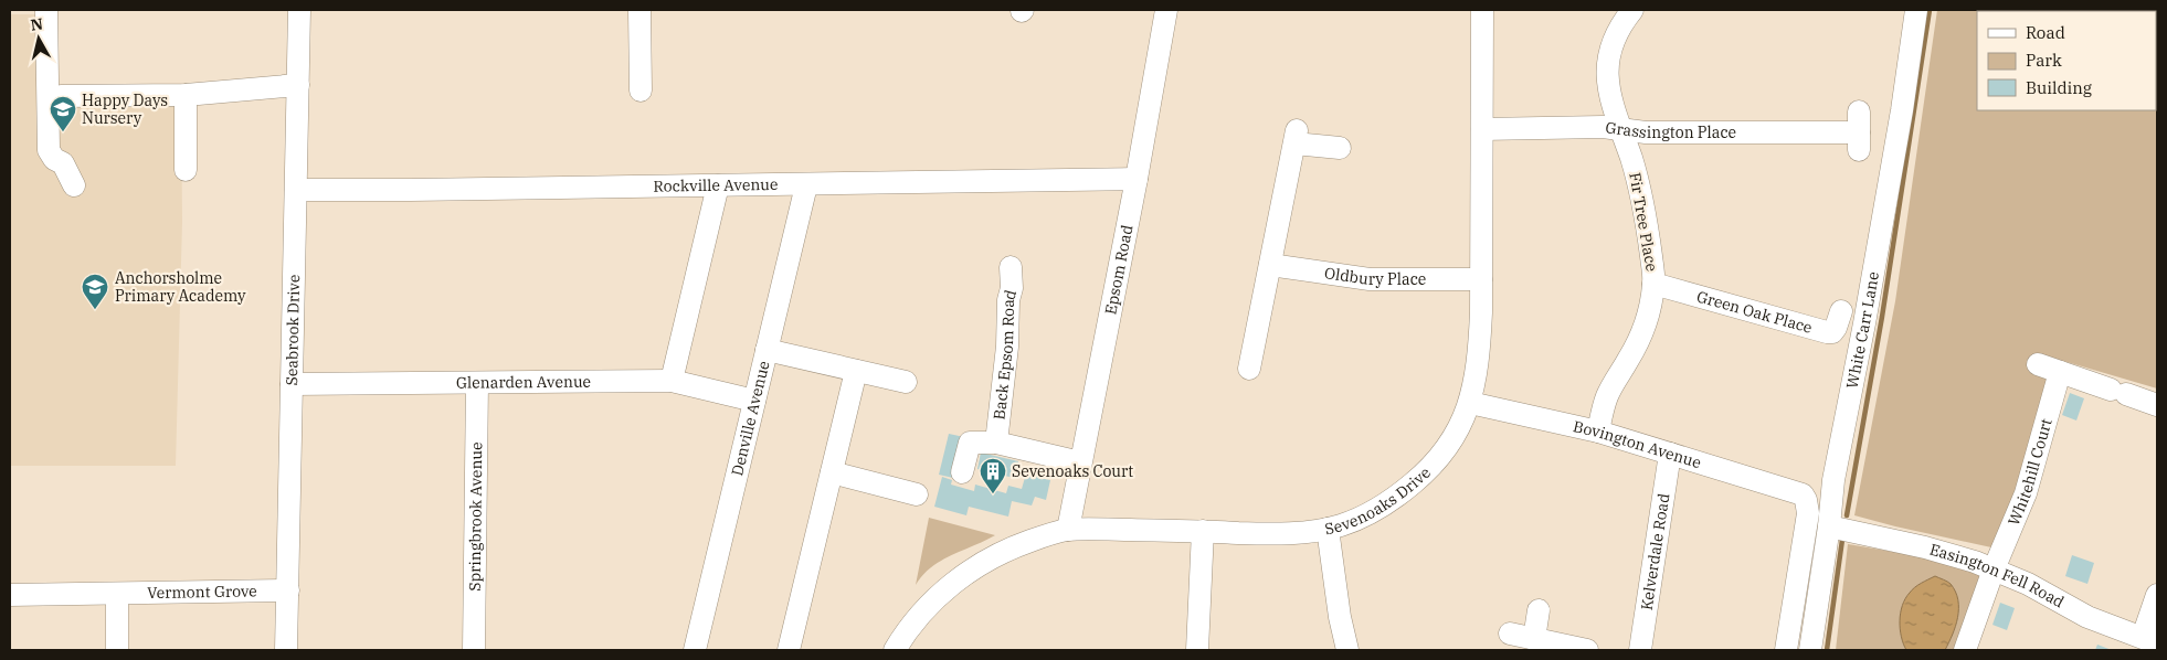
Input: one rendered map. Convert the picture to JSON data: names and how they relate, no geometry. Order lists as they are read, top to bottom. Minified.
{"streets":{"street":["Grassington Place","Rockville Avenue","Fir Tree Place","Epsom Road","Oldbury Place","Green Oak Place","Seabrook Drive","White Carr Lane","Back Epsom Road","Glenarden Avenue","Denville Avenue","Bovington Avenue","Whitehill Court","Sevenoaks Drive","Springbrook Avenue","Kelverdale Road","Easington Fell Road","Vermont Grove"]},"crossings":[["Grassington Place","Fir Tree Place"],["Grassington Place","Sevenoaks Drive"],["Rockville Avenue","Epsom Road"],["Rockville Avenue","Seabrook Drive"],["Rockville Avenue","Denville Avenue"],["Fir Tree Place","Green Oak Place"],["Fir Tree Place","Bovington Avenue"],["Epsom Road","Sevenoaks Drive"],["Oldbury Place","Sevenoaks Drive"],["Seabrook Drive","Glenarden Avenue"],["Seabrook Drive","Vermont Grove"],["White Carr Lane","Easington Fell Road"],["Glenarden Avenue","Denville Avenue"],["Glenarden Avenue","Springbrook Avenue"],["Bovington Avenue","Sevenoaks Drive"],["Bovington Avenue","Kelverdale Road"],["Whitehill Court","Easington Fell Road"]],"places":{"school or university":["Happy Days Nursery","Anchorsholme Primary Academy"],"building":["Sevenoaks Court"]},"legend":["Road","Park","Building"],"north":"top"}
